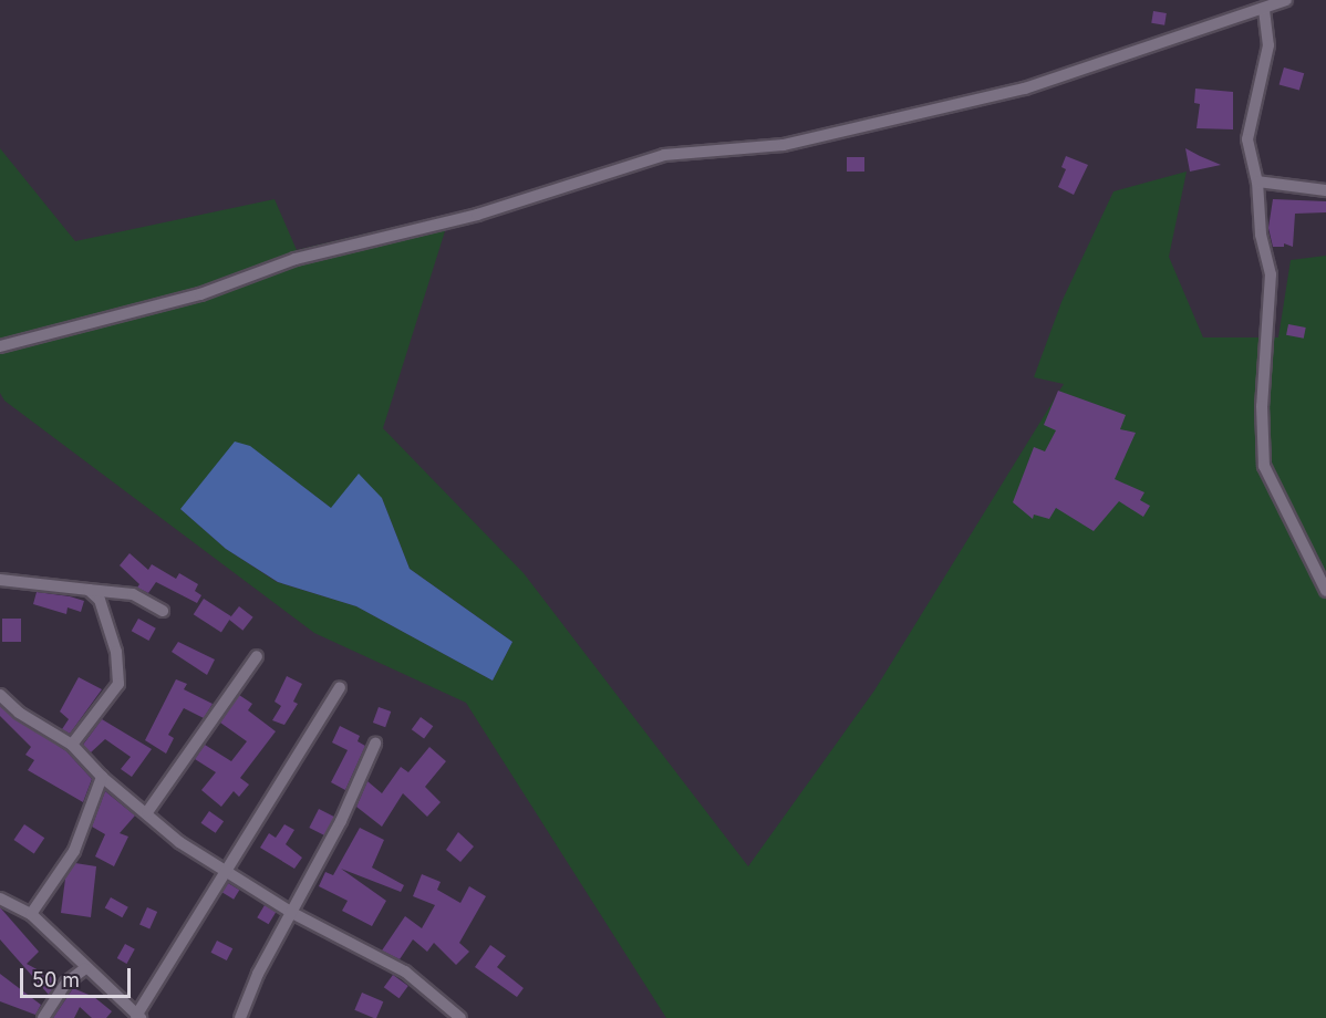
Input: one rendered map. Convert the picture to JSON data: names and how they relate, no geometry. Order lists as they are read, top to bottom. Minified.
{"scale_bar":"50 m"}
